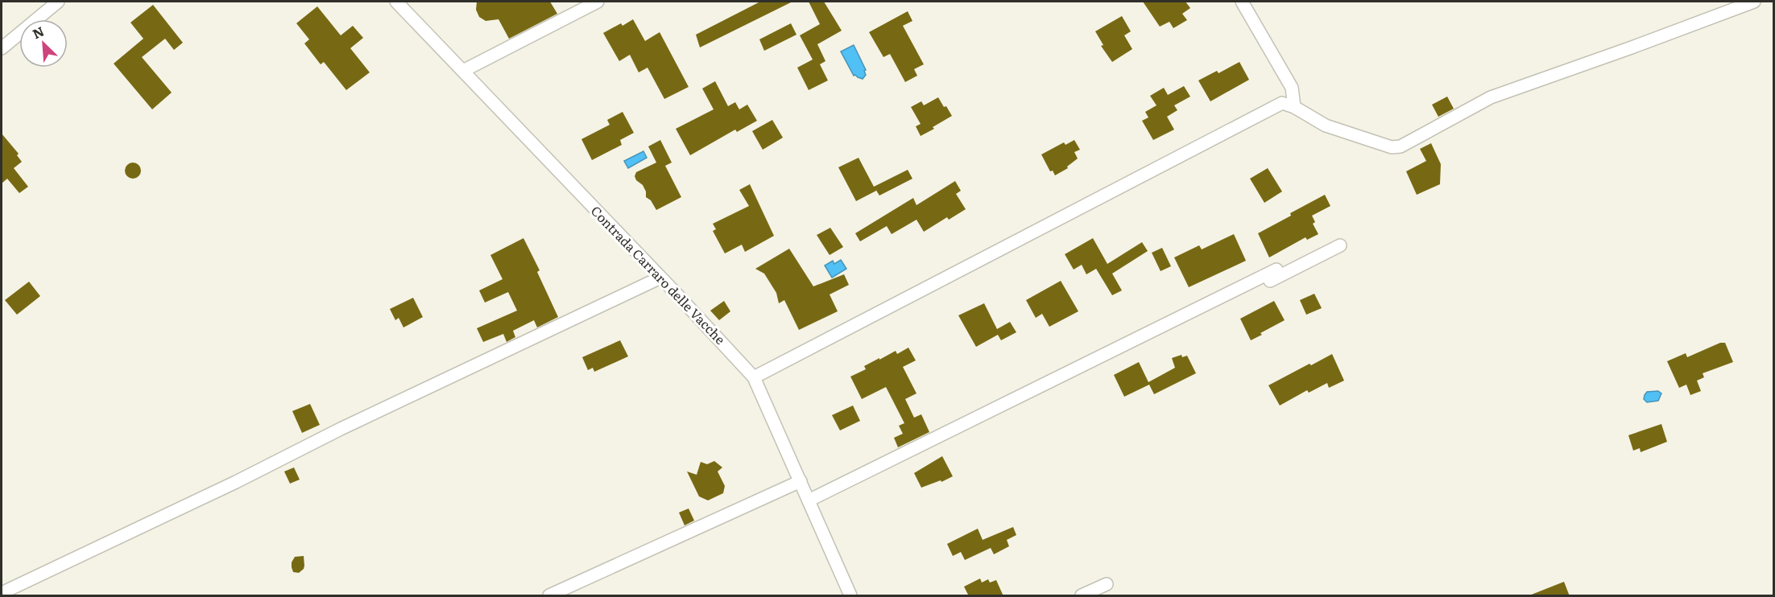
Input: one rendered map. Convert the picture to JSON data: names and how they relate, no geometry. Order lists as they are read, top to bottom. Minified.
{"streets":{"street":["Contrada Carraro delle Vacche"]},"north":"top left"}
